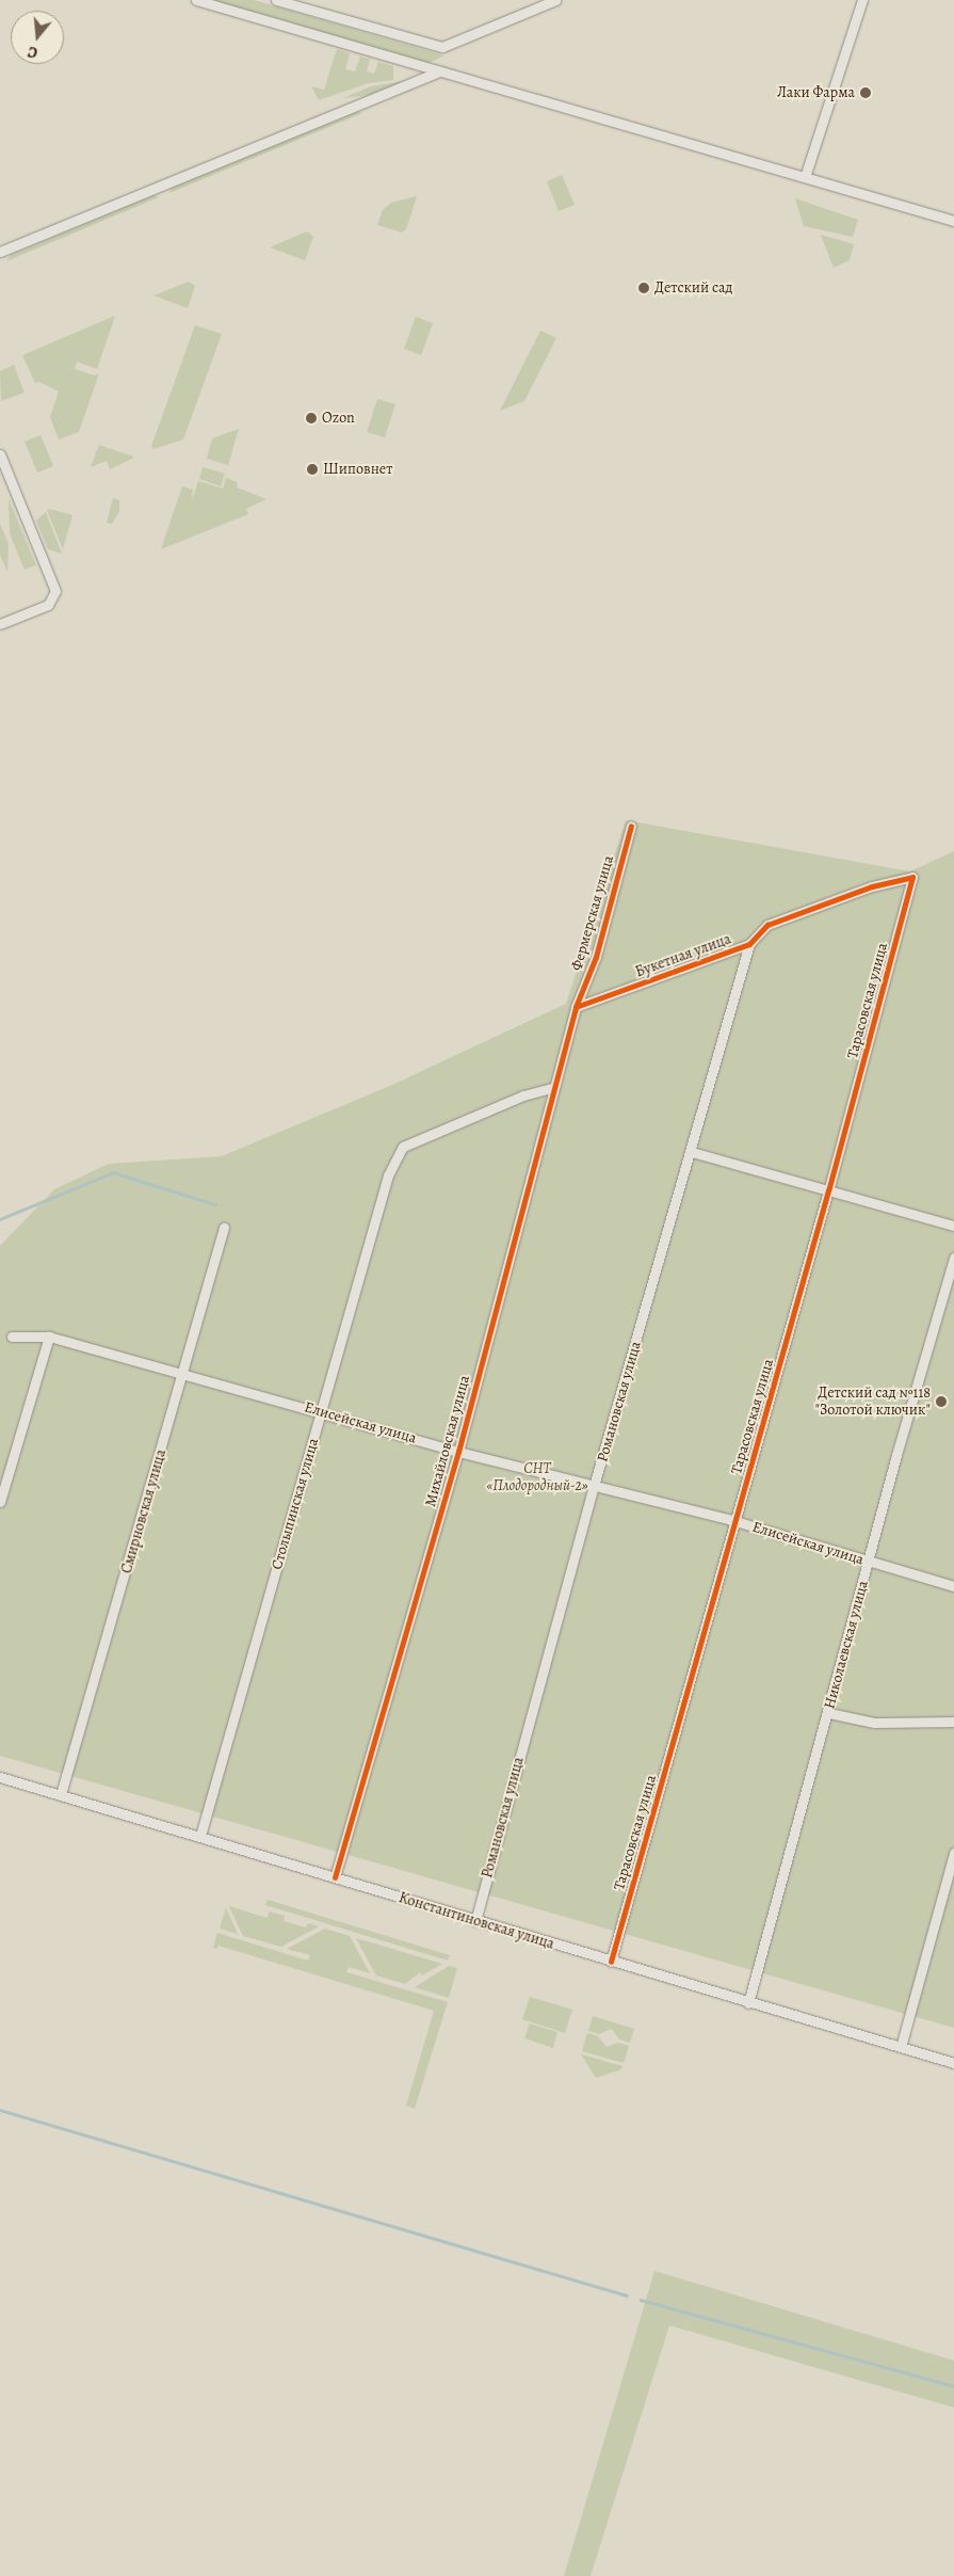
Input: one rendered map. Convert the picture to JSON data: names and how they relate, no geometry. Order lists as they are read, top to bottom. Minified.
{"streets":{"street":["Фермерская улица","Букетная улица","Тарасовская улица","Романовская улица","Елисейская улица","Михайловская улица","Столыпинская улица","Смирновская улица","Николаевская улица","Константиновская улица"]},"crossings":[["Фермерская улица","Букетная улица"],["Фермерская улица","Михайловская улица"],["Букетная улица","Тарасовская улица"],["Букетная улица","Романовская улица"],["Букетная улица","Михайловская улица"],["Тарасовская улица","Елисейская улица"],["Тарасовская улица","Константиновская улица"],["Романовская улица","Елисейская улица"],["Романовская улица","Константиновская улица"],["Елисейская улица","Михайловская улица"],["Елисейская улица","Столыпинская улица"],["Елисейская улица","Смирновская улица"],["Елисейская улица","Николаевская улица"],["Михайловская улица","Столыпинская улица"],["Михайловская улица","Константиновская улица"],["Столыпинская улица","Константиновская улица"],["Смирновская улица","Константиновская улица"],["Николаевская улица","Константиновская улица"]],"parks":["СНТ «Плодородный-2»"],"places":["Лаки Фарма","Детский сад","Ozon","Шиповнет","Детский сад №118 \"Золотой ключик\""],"north":"bottom"}
